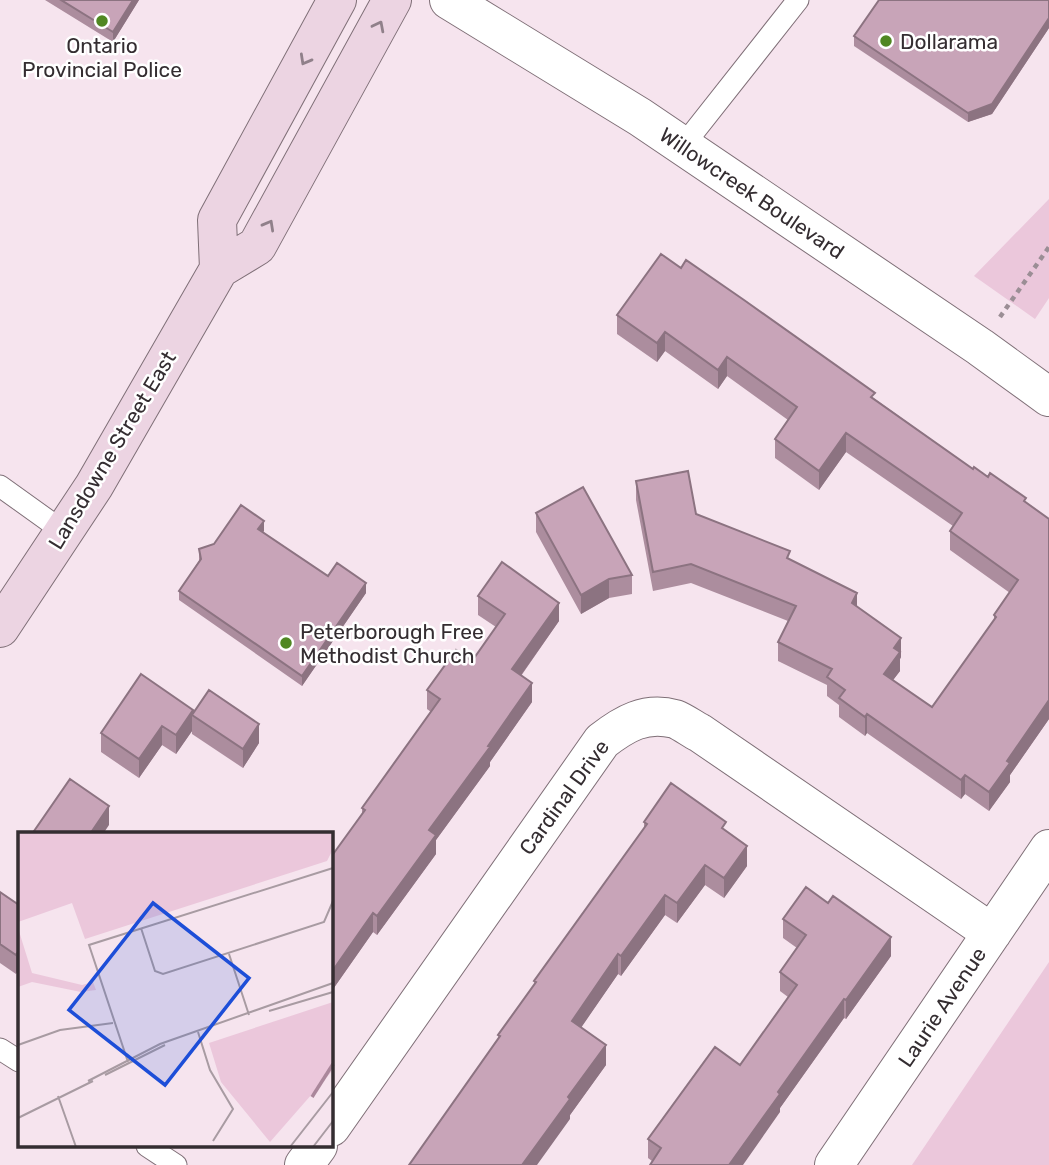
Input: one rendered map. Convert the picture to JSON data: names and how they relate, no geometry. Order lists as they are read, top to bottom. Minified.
{"streets":{"main road":["Lansdowne Street East"],"street":["Willowcreek Boulevard","Cardinal Drive","Laurie Avenue"]},"crossings":[["Cardinal Drive","Laurie Avenue"]],"places":["Ontario Provincial Police","Dollarama","Peterborough Free Methodist Church"]}
